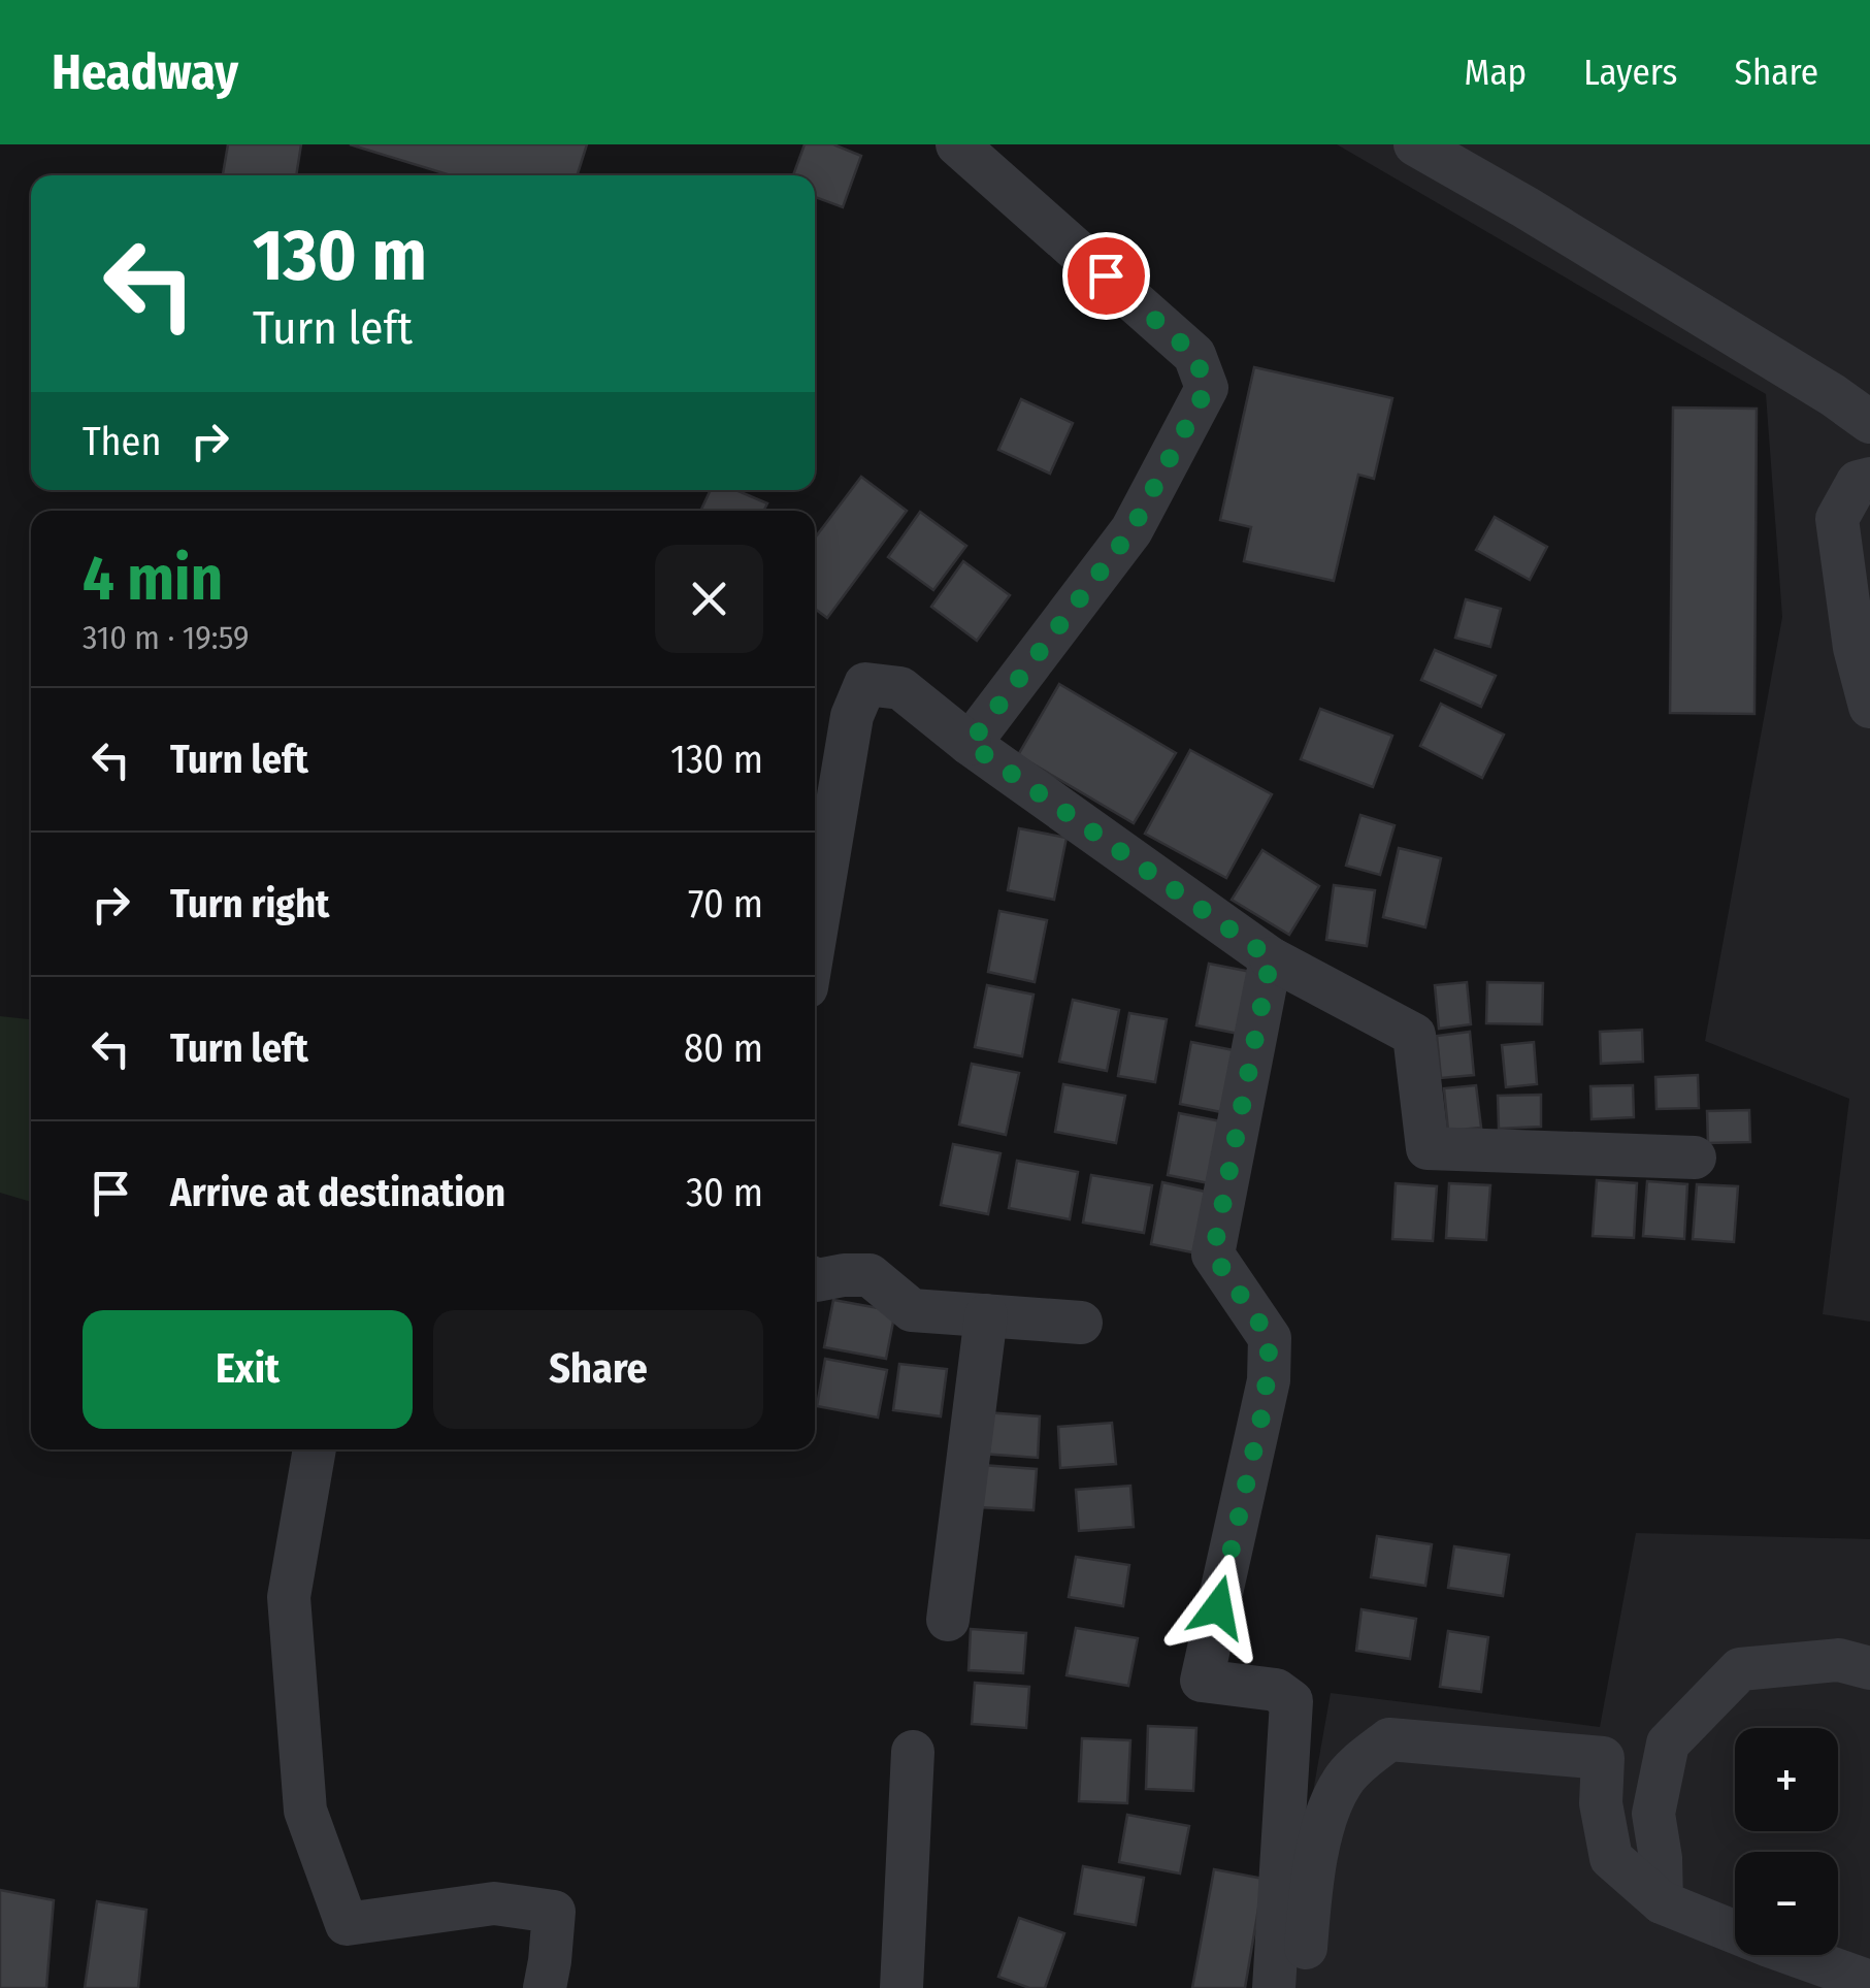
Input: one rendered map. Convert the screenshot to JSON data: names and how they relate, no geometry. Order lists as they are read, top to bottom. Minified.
{"page":{"header":"Headway","nav":["Map","Layers","Share"],"turn":["130 m","Turn left"],"then":"Then","heading":["4 min","310 m · 19:59"],"list":[{"name":"Turn left","value":"130 m"},{"name":"Turn right","value":"70 m"},{"name":"Turn left","value":"80 m"},{"name":"Arrive at destination","value":"30 m"}],"buttons":["Exit","Share"],"map_buttons":["+","−"]}}
